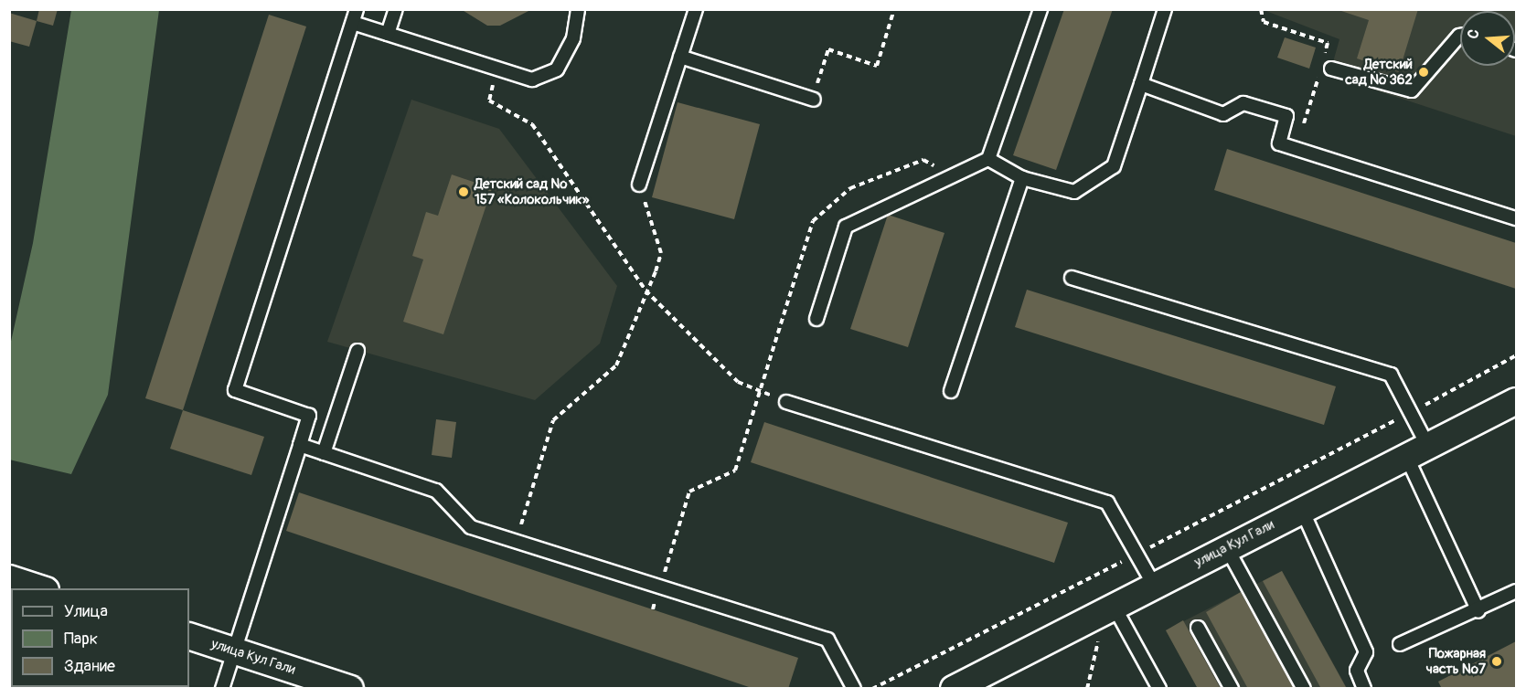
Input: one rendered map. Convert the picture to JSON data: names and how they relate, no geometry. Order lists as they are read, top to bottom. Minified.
{"streets":{"street":["улица Кул Гали"]},"places":["Детский сад № 362","Детский сад № 157 «Колокольчик»","Пожарная часть №7"],"legend":["Улица","Парк","Здание"],"north":"left"}
